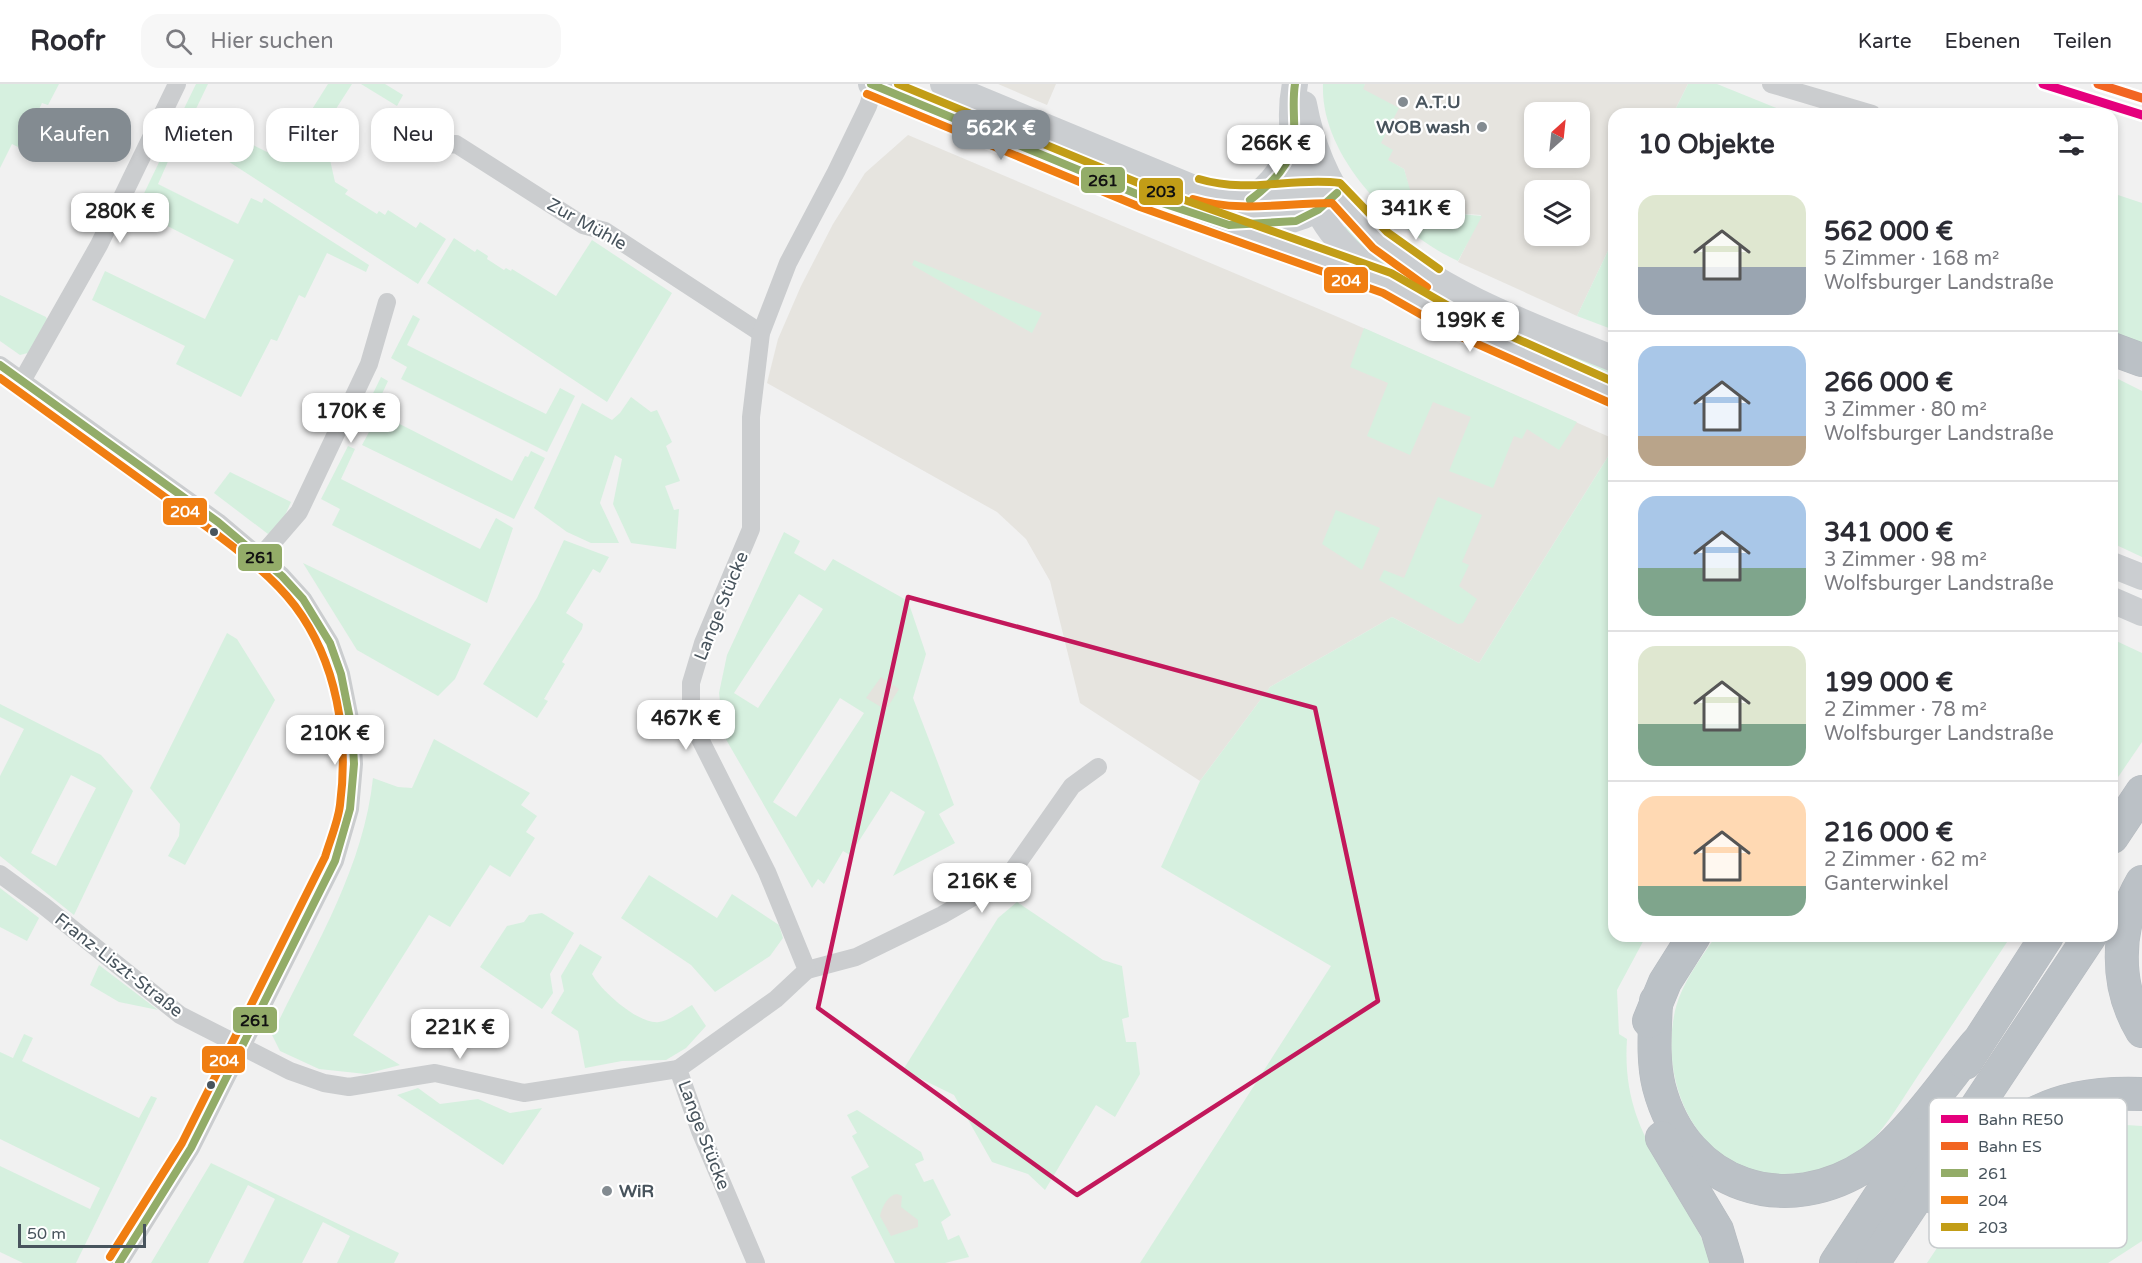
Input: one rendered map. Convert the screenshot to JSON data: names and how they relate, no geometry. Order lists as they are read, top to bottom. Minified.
{"streets":{"street":["Zur Mühle","Lange Stücke","Franz-Liszt-Straße"]},"crossings":[["Zur Mühle","Lange Stücke"],["Lange Stücke","Franz-Liszt-Straße"]],"places":["A.T.U","WOB wash","WiR"],"lines":["rail line RE50","rail line ES","transit line 261","transit line 203","transit line 204"],"legend":["Bahn RE50","Bahn ES","261","204","203"],"scale_bar":"50 m","north":"top right","page":{"header":"Roofr","search":"Hier suchen","nav":["Karte","Ebenen","Teilen"],"chip":["Kaufen","Mieten","Filter","Neu"],"heading":"10 Objekte","price":["562K €","266K €","341K €","280K €","199K €","170K €","467K €","210K €","216K €","221K €"],"list":[{"name":"562 000 €","note":"5 Zimmer · 168 m² · Wolfsburger Landstraße"},{"name":"266 000 €","note":"3 Zimmer · 80 m² · Wolfsburger Landstraße"},{"name":"341 000 €","note":"3 Zimmer · 98 m² · Wolfsburger Landstraße"},{"name":"199 000 €","note":"2 Zimmer · 78 m² · Wolfsburger Landstraße"},{"name":"216 000 €","note":"2 Zimmer · 62 m² · Ganterwinkel"}],"scale":"50 m"}}
